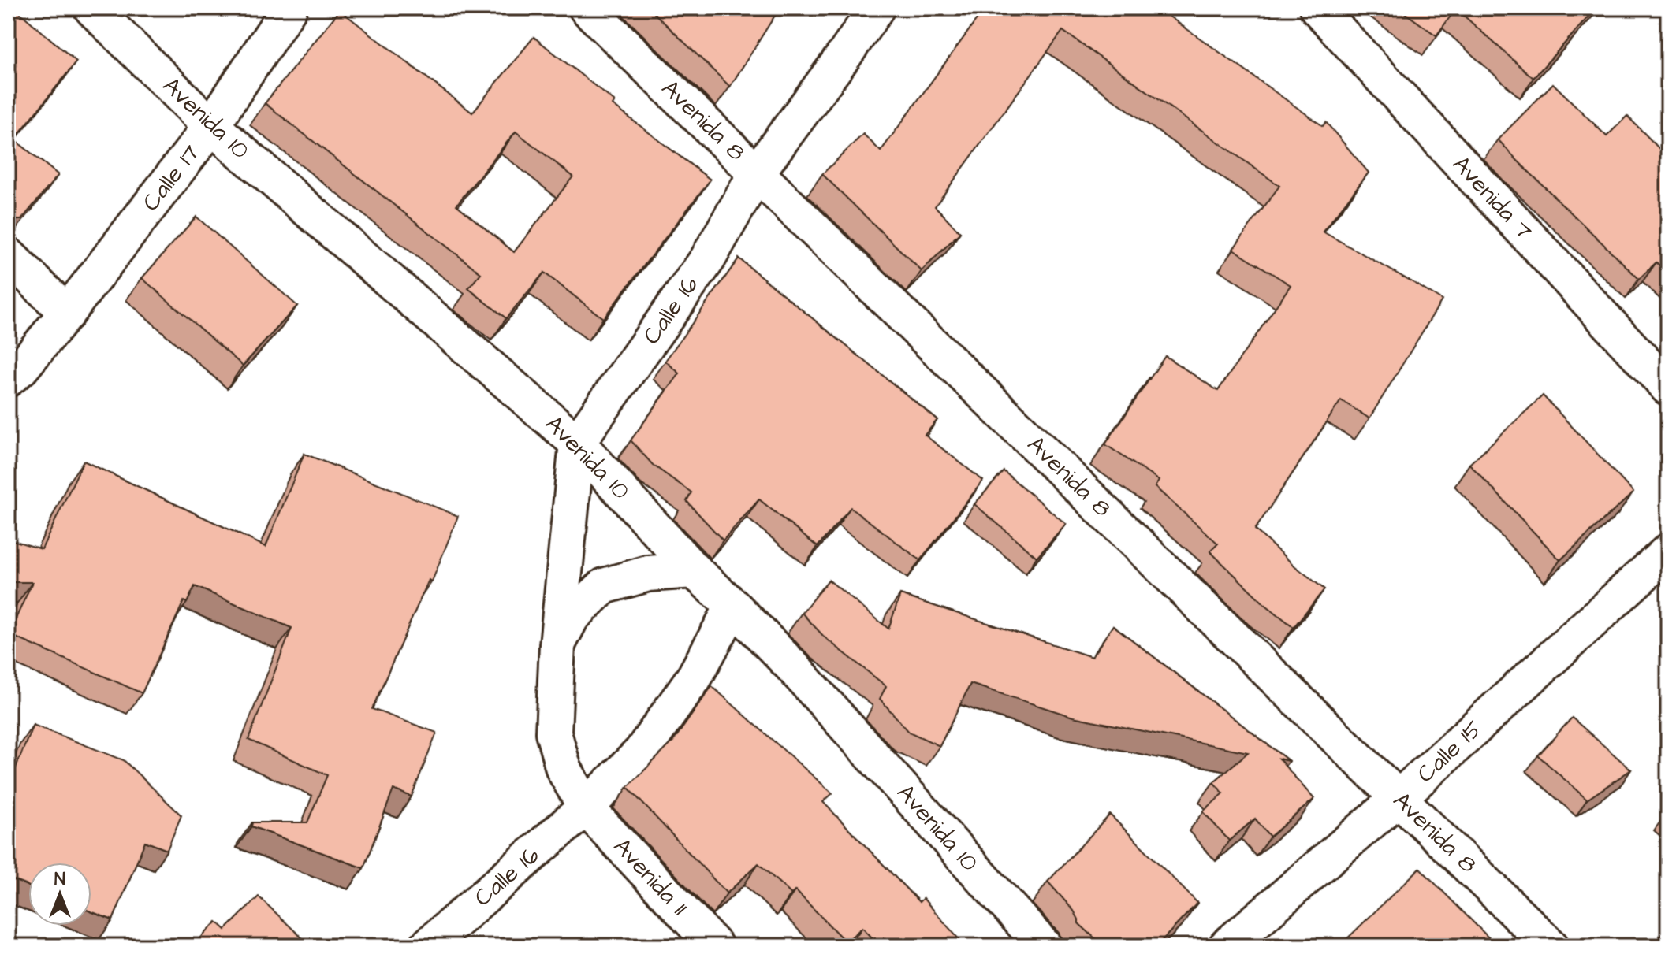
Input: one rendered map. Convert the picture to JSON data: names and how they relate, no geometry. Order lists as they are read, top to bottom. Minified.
{"streets":{"street":["Avenida 10","Avenida 8","Calle 17","Avenida 7","Calle 16","Calle 15","Avenida 11"]},"crossings":[["Avenida 10","Calle 17"],["Avenida 10","Calle 16"],["Avenida 8","Calle 16"],["Avenida 8","Calle 15"],["Calle 16","Avenida 11"]],"north":"top"}
